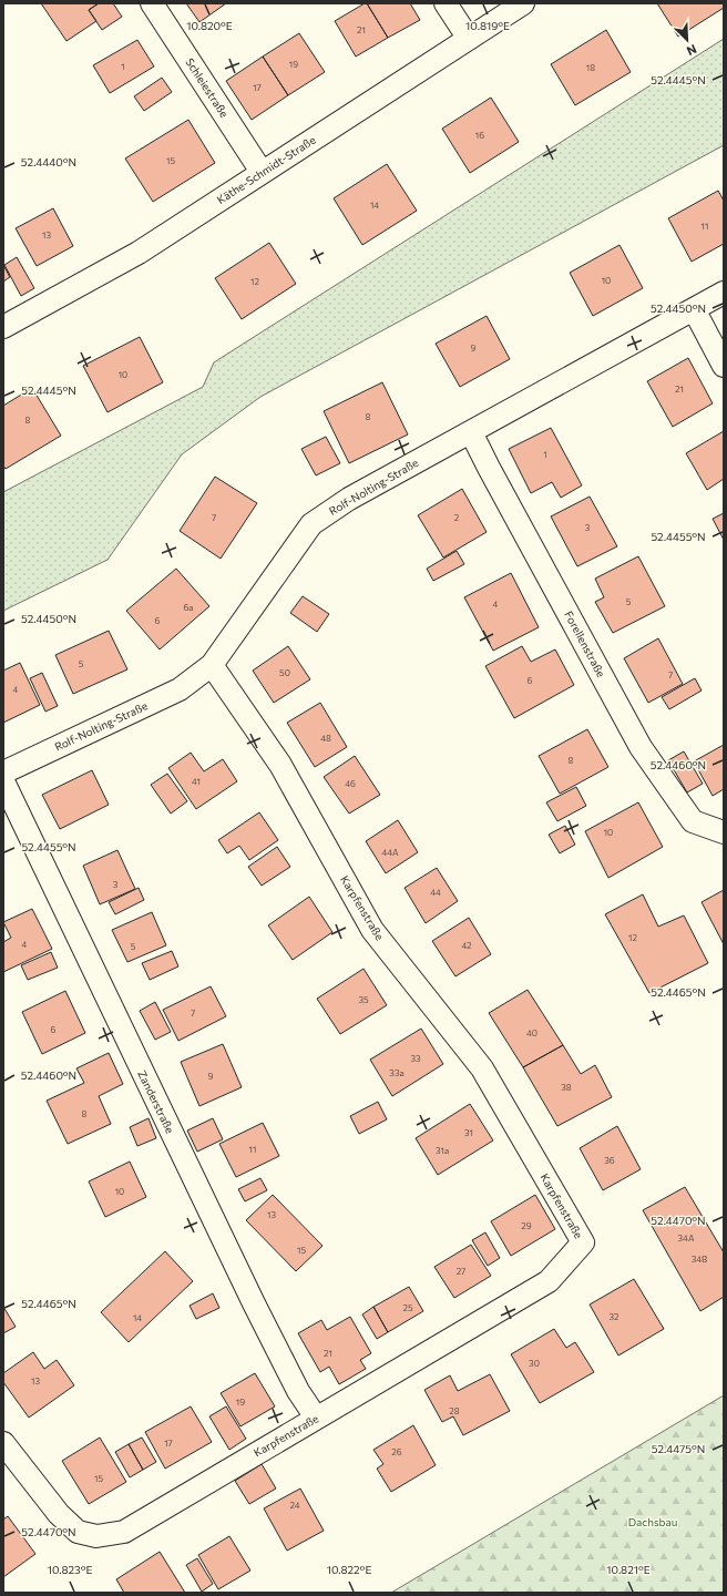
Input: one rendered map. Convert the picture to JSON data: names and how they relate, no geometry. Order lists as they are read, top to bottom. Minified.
{"streets":{"street":["Schleiestraße","Käthe-Schmidt-Straße","Rolf-Nolting-Straße","Forellenstraße","Karpfenstraße","Zanderstraße"]},"crossings":[["Schleiestraße","Käthe-Schmidt-Straße"],["Rolf-Nolting-Straße","Forellenstraße"],["Rolf-Nolting-Straße","Karpfenstraße"],["Karpfenstraße","Zanderstraße"]],"parks":["Dachsbau"],"house_numbers":["21","19","1","18","17","16","15","14","11","13","10","12","9","10","21","8","8","1","7","2","3","5","4","6a","6","5","50","7","6","4","48","8","41","46","10","44A","3","44","12","4","42","5","35","7","6","40","33","33a","9","38","8","31","11","31a","36","10","13","29","34A","15","34B","27","25","32","14","21","30","13","19","28","17","26","15","24"],"north":"bottom right","coordinates":["10.820°E","10.819°E","52.4445°N","52.4440°N","52.4450°N","52.4455°N","52.4460°N","52.4465°N","52.4470°N","52.4475°N","10.823°E","10.822°E","10.821°E"]}
